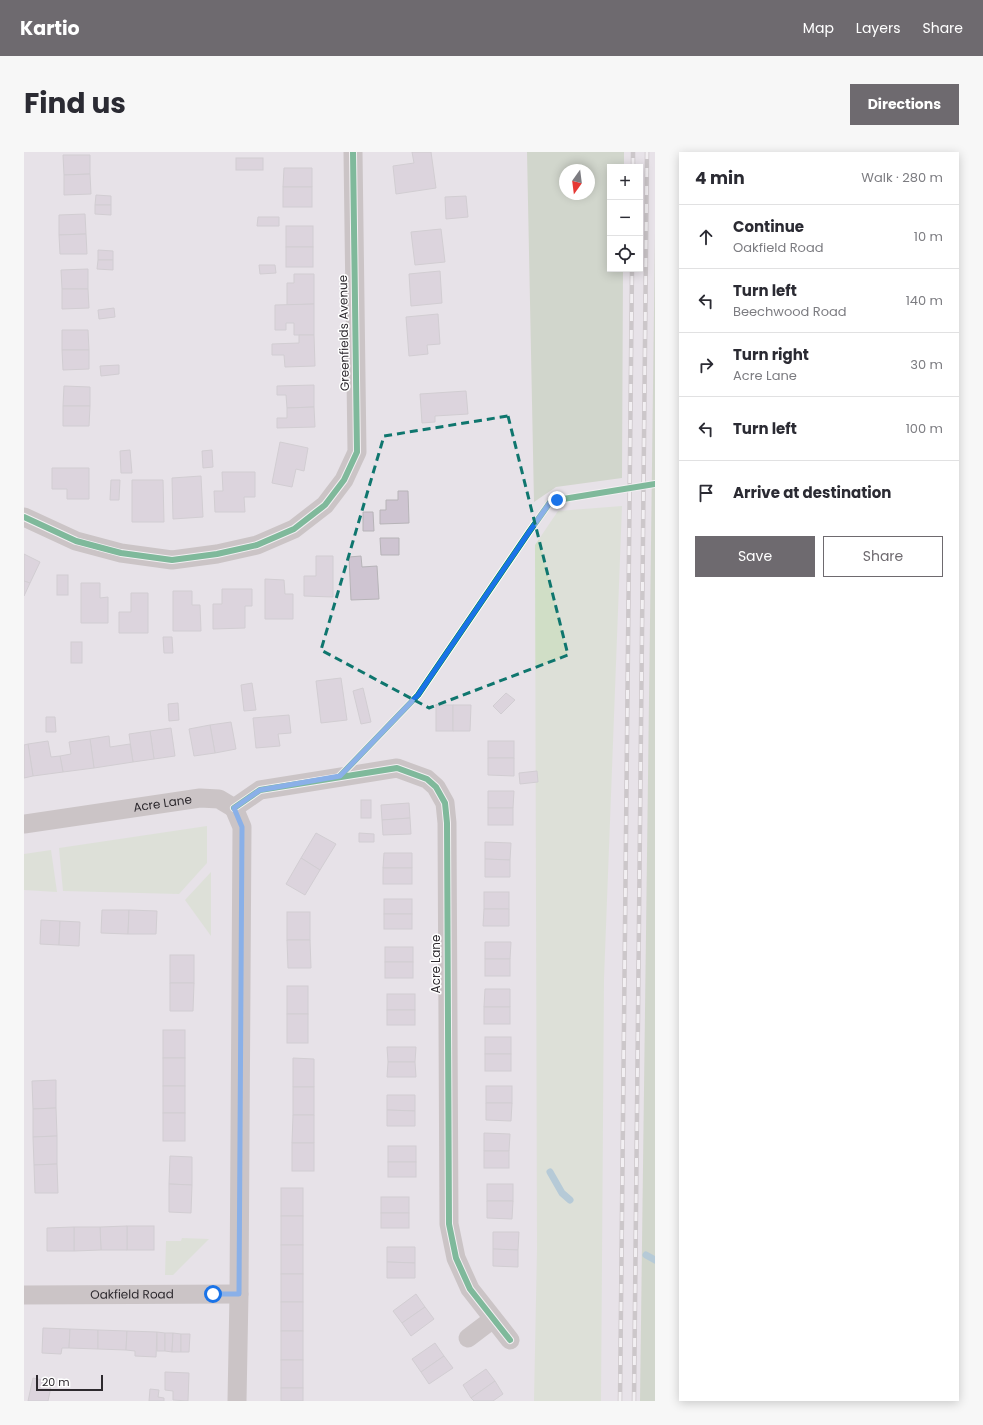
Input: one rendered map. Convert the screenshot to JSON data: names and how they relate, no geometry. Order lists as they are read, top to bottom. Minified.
{"streets":{"street":["Greenfields Avenue","Acre Lane","Oakfield Road"]},"scale_bar":"20 m","north":"bottom","page":{"header":"Kartio","nav":["Map","Layers","Share"],"title":"Find us","buttons":["Directions",["Save","Share"]],"heading":["4 min","Walk · 280 m"],"map_buttons":["+","−"],"list":[["Continue","Oakfield Road","10 m"],["Turn left","Beechwood Road","140 m"],["Turn right","Acre Lane","30 m"],["Turn left","100 m"],"Arrive at destination"],"scale":"20 m"}}
